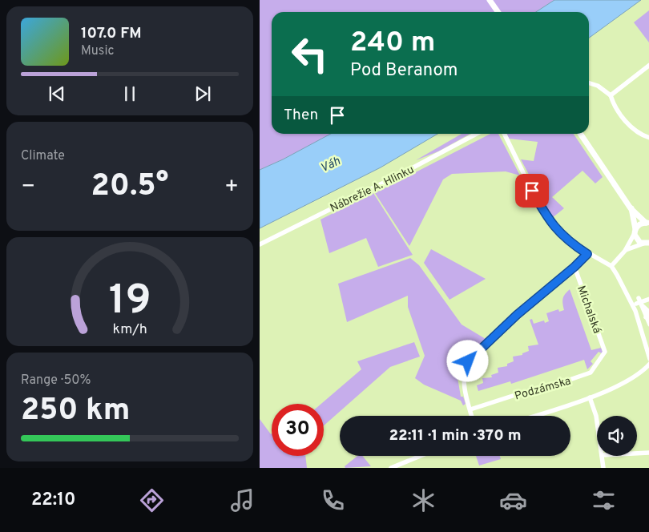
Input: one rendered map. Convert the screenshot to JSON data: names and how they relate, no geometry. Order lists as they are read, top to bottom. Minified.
{"streets":{"street":["Nábrežie A. Hlinku","Michalská","Podzámska"]},"crossings":[["Michalská","Podzámska"]],"water":["Váh"],"page":{"turn":["240 m","Pod Beranom"],"song":["107.0 FM","Music"],"then":"Then","tile":["Climate",["Range · 50%","250 km"]],"heat":["−","20.5°","+"],"limit":"30","trip":"22:11 · 1 min · 370 m","tabs":"22:10","gauge":["19","km/h"]}}
